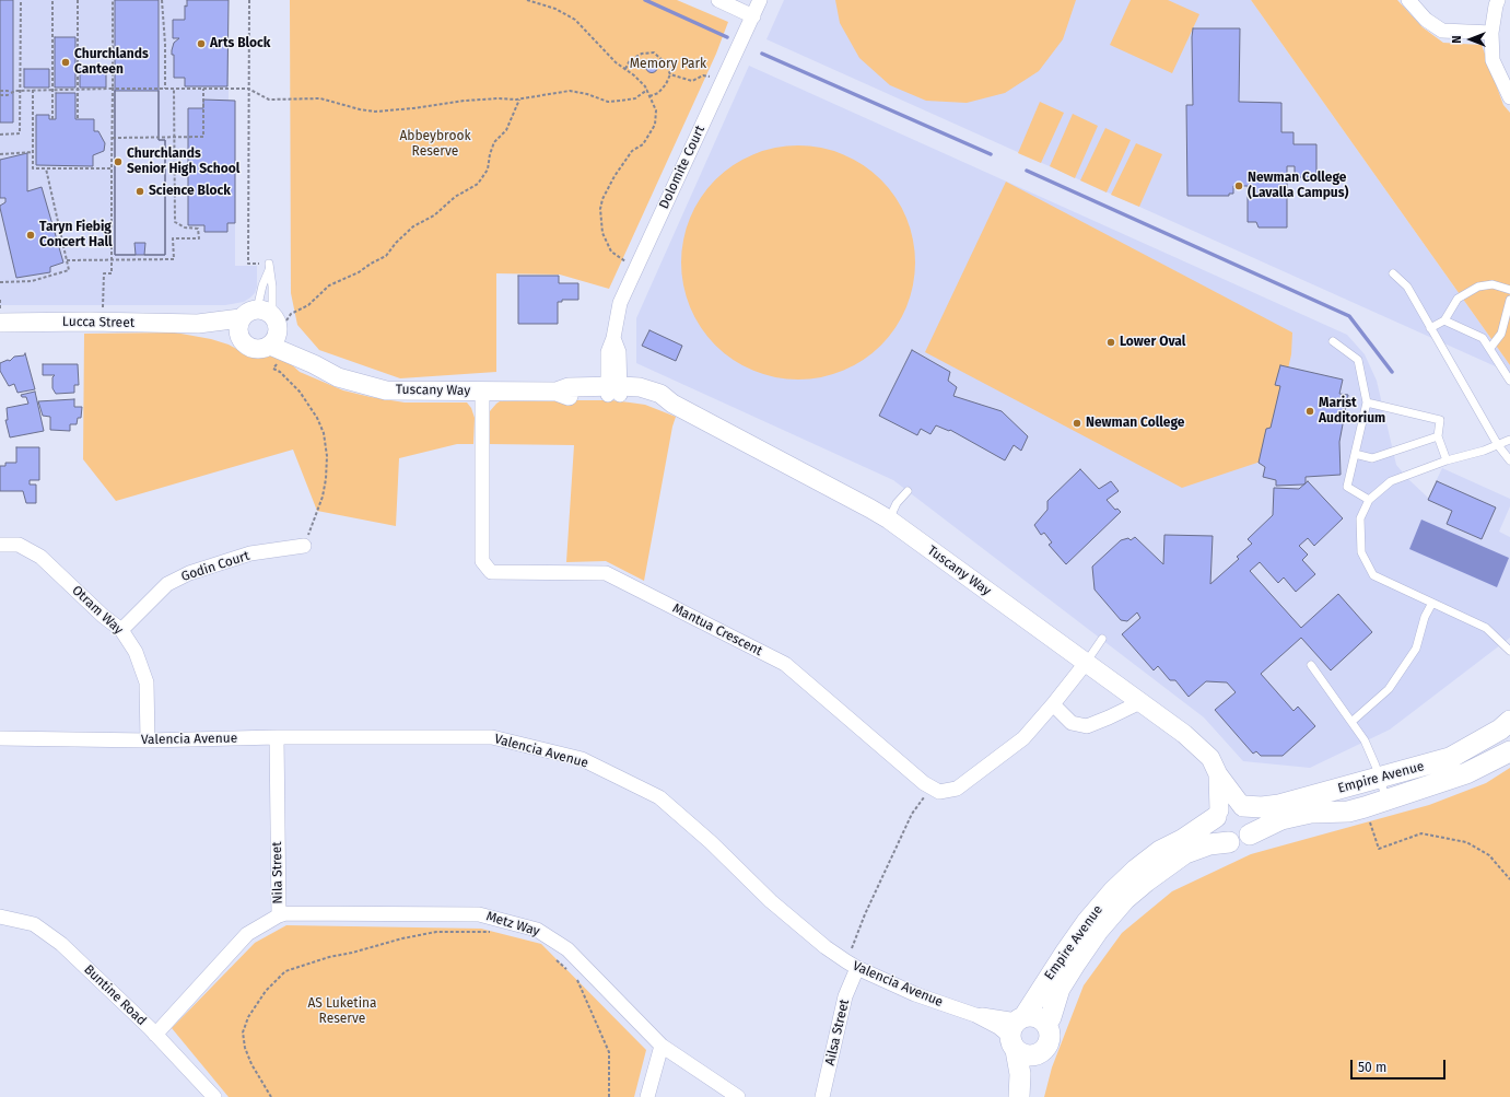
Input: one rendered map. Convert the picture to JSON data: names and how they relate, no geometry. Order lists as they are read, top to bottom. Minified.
{"streets":{"main road":["Empire Avenue"],"street":["Dolomite Court","Lucca Street","Tuscany Way","Godin Court","Otram Way","Mantua Crescent","Valencia Avenue","Nila Street","Metz Way","Buntine Road","Ailsa Street"]},"crossings":[["Dolomite Court","Tuscany Way"],["Lucca Street","Tuscany Way"],["Tuscany Way","Mantua Crescent"],["Tuscany Way","Empire Avenue"],["Godin Court","Otram Way"],["Otram Way","Valencia Avenue"],["Valencia Avenue","Empire Avenue"],["Valencia Avenue","Nila Street"],["Valencia Avenue","Ailsa Street"],["Nila Street","Metz Way"],["Nila Street","Buntine Road"]],"parks":["Memory Park","Abbeybrook Reserve","AS Luketina Reserve"],"places":["Arts Block","Churchlands Canteen","Churchlands Senior High School","Newman College (Lavalla Campus)","Science Block","Taryn Fiebig Concert Hall","Lower Oval","Marist Auditorium","Newman College"],"scale_bar":"50 m","north":"left"}
